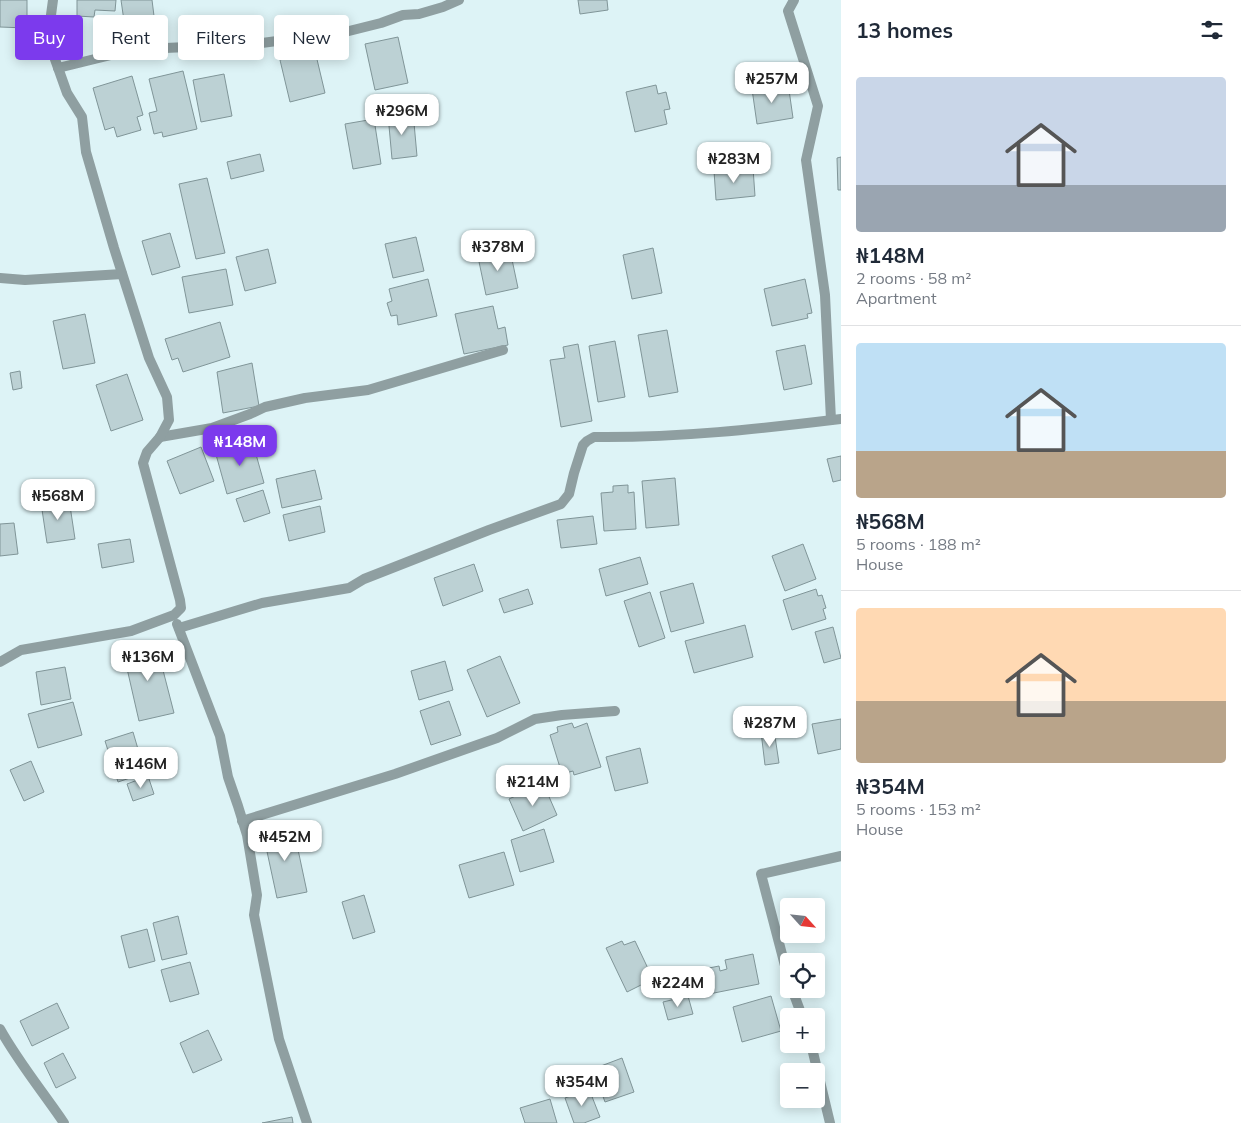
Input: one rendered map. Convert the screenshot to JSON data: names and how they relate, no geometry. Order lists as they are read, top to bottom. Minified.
{"north":"bottom right","page":{"heading":"13 homes","chip":["Buy","Rent","Filters","New"],"list":[{"name":"₦148M","note":"2 rooms · 58 m² · Apartment"},{"name":"₦568M","note":"5 rooms · 188 m² · House"},{"name":"₦354M","note":"5 rooms · 153 m² · House"}],"price":["₦257M","₦296M","₦283M","₦378M","₦148M","₦568M","₦136M","₦287M","₦146M","₦214M","₦452M","₦224M","₦354M"],"map_buttons":["+","−"]}}
